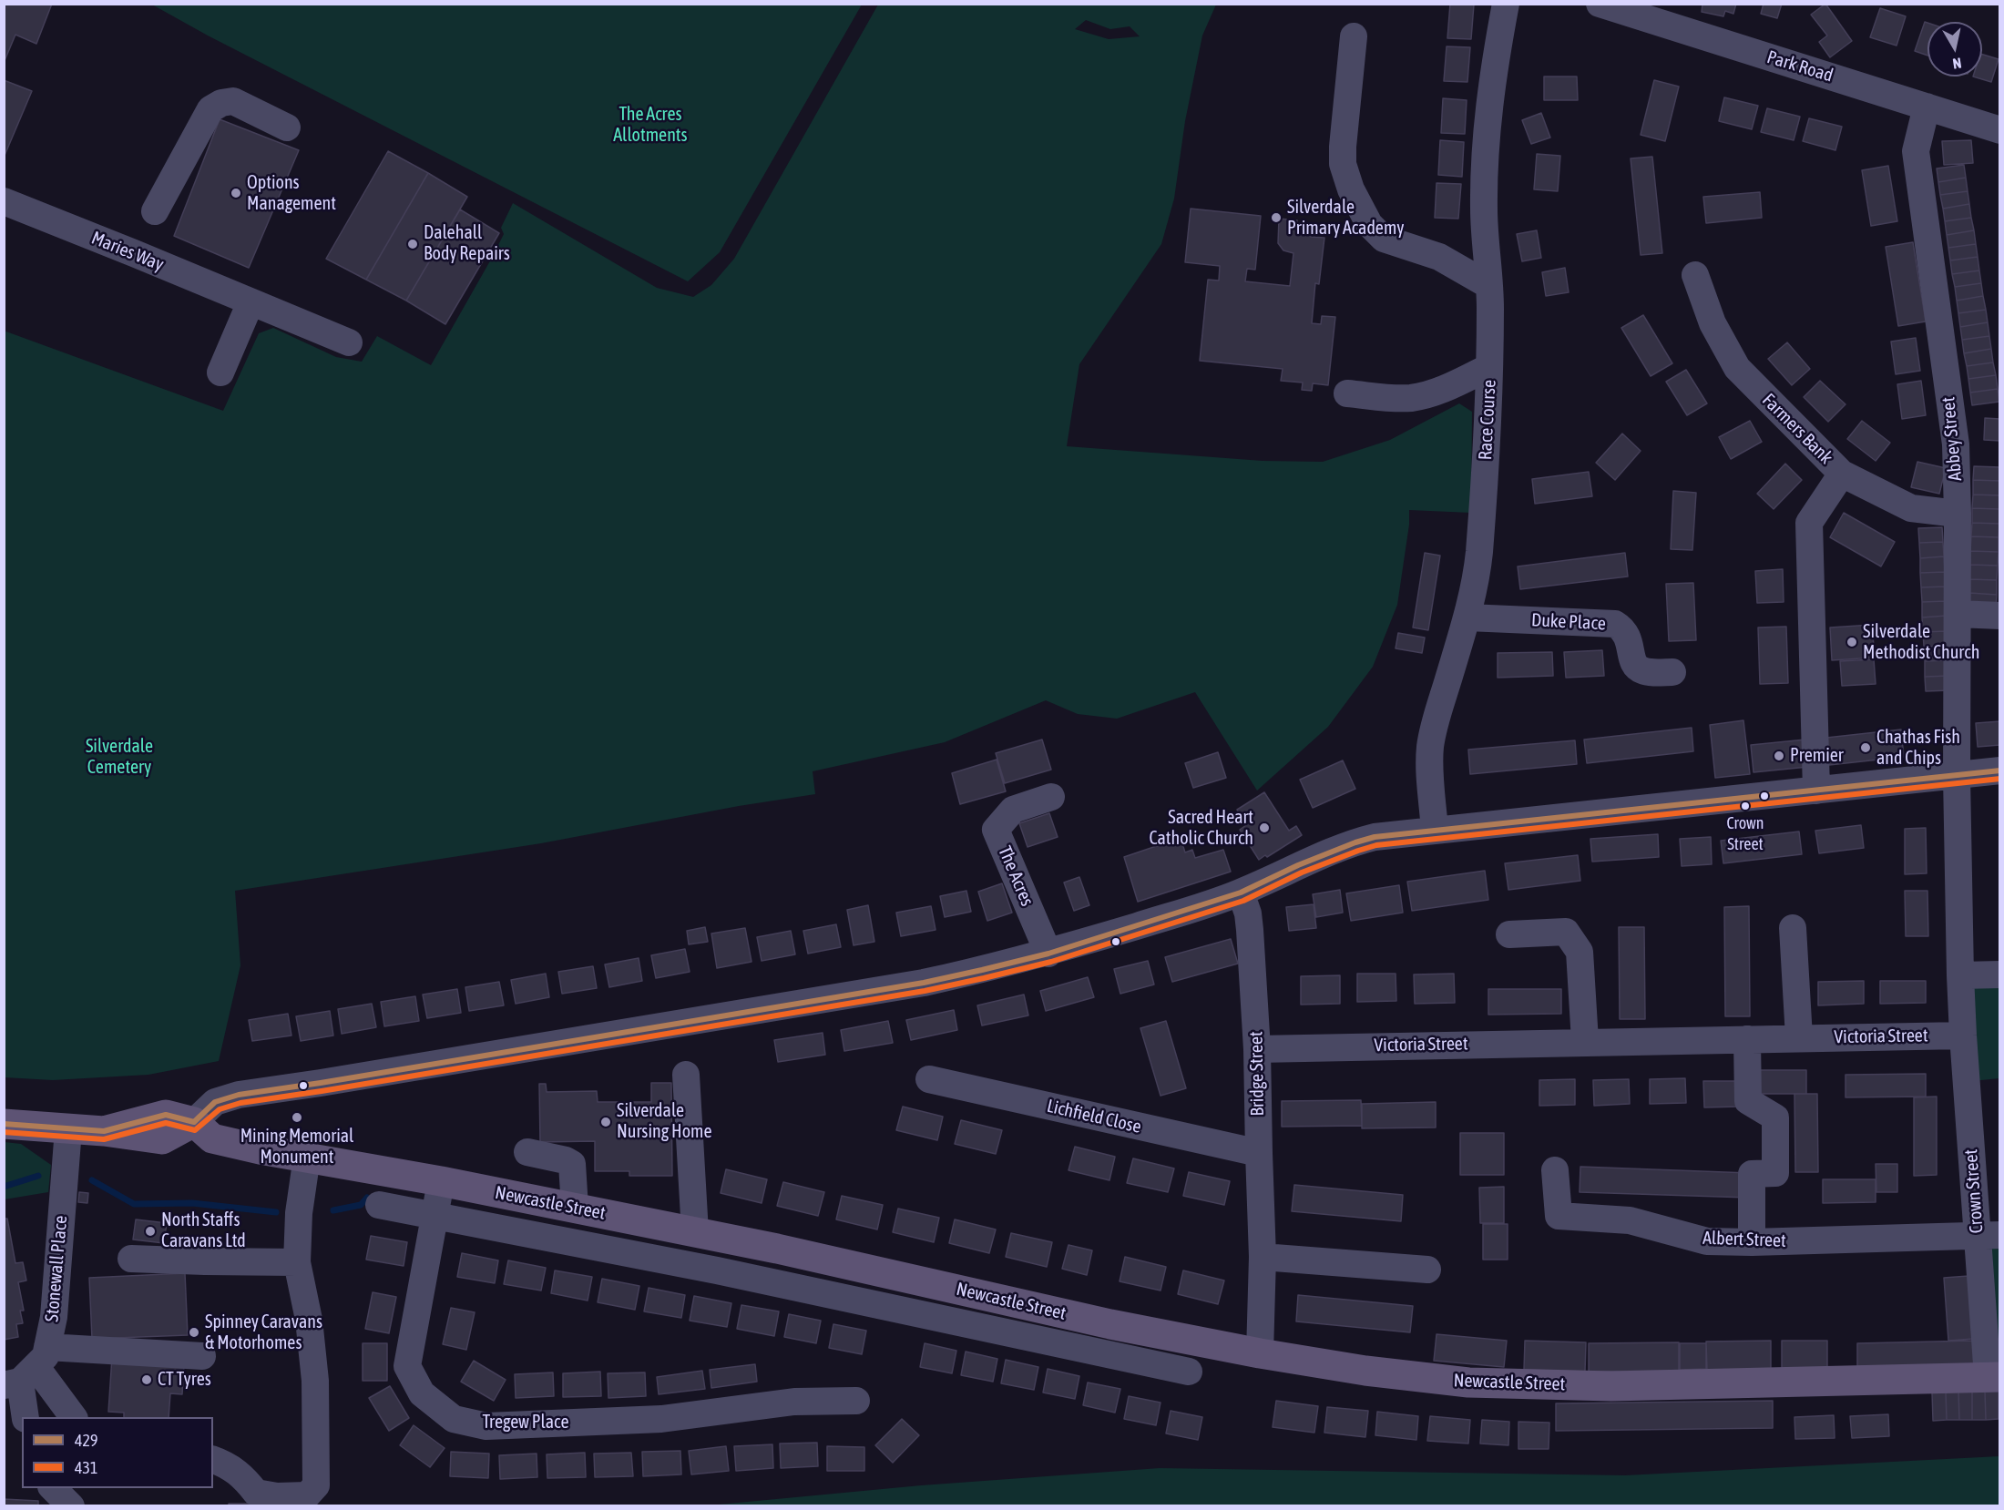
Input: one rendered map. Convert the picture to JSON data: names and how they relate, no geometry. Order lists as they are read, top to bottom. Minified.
{"streets":{"main road":["Newcastle Street"],"street":["Park Road","Maries Way","Race Course","Farmers Bank","Abbey Street","Duke Place","The Acres","Victoria Street","Bridge Street","Lichfield Close","Crown Street","Albert Street","Stonewall Place","Tregew Place"]},"crossings":[["Park Road","Abbey Street"],["Race Course","Duke Place"],["Farmers Bank","Abbey Street"],["Abbey Street","Crown Street"],["Victoria Street","Bridge Street"],["Victoria Street","Crown Street"],["Bridge Street","Lichfield Close"],["Bridge Street","Newcastle Street"],["Crown Street","Newcastle Street"],["Crown Street","Albert Street"],["Newcastle Street","Tregew Place"]],"parks":["The Acres Allotments","Silverdale Cemetery"],"places":["Options Management","Silverdale Primary Academy","Dalehall Body Repairs","Silverdale Methodist Church","Chathas Fish and Chips","Premier","Crown Street","Sacred Heart Catholic Church","Mining Memorial Monument","Silverdale Nursing Home","North Staffs Caravans Ltd","Spinney Caravans & Motorhomes","CT Tyres"],"lines":["transit line 429","transit line 431"],"legend":["429","431"],"north":"bottom"}
